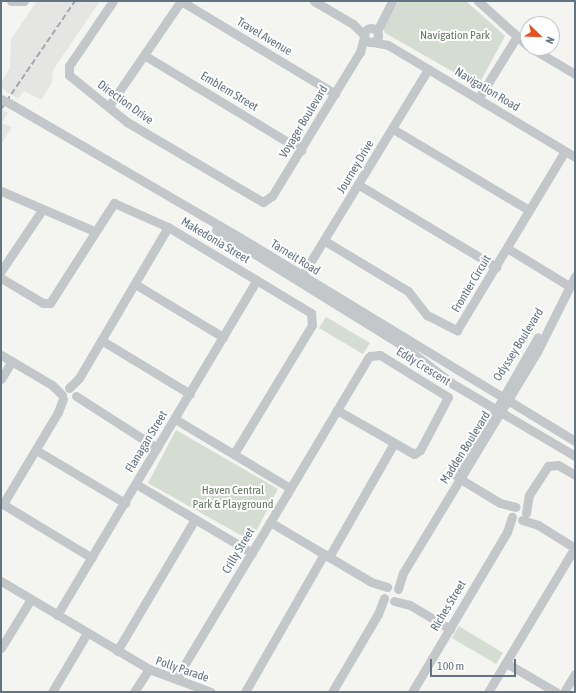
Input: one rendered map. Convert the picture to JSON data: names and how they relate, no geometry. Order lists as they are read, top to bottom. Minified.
{"streets":{"street":["Travel Avenue","Navigation Road","Emblem Street","Direction Drive","Voyager Boulevard","Journey Drive","Makedonia Street","Tarneit Road","Frontier Circuit","Odyssey Boulevard","Eddy Crescent","Flanagan Street","Madden Boulevard","Crilly Street","Riches Street","Polly Parade"]},"crossings":[["Travel Avenue","Voyager Boulevard"],["Navigation Road","Voyager Boulevard"],["Navigation Road","Journey Drive"],["Navigation Road","Frontier Circuit"],["Emblem Street","Voyager Boulevard"],["Direction Drive","Voyager Boulevard"],["Journey Drive","Tarneit Road"],["Journey Drive","Frontier Circuit"],["Makedonia Street","Flanagan Street"],["Tarneit Road","Odyssey Boulevard"],["Tarneit Road","Madden Boulevard"],["Odyssey Boulevard","Madden Boulevard"],["Eddy Crescent","Crilly Street"],["Crilly Street","Polly Parade"]],"parks":["Navigation Park","Haven Central Park & Playground"],"scale_bar":"100 m","north":"bottom right"}
